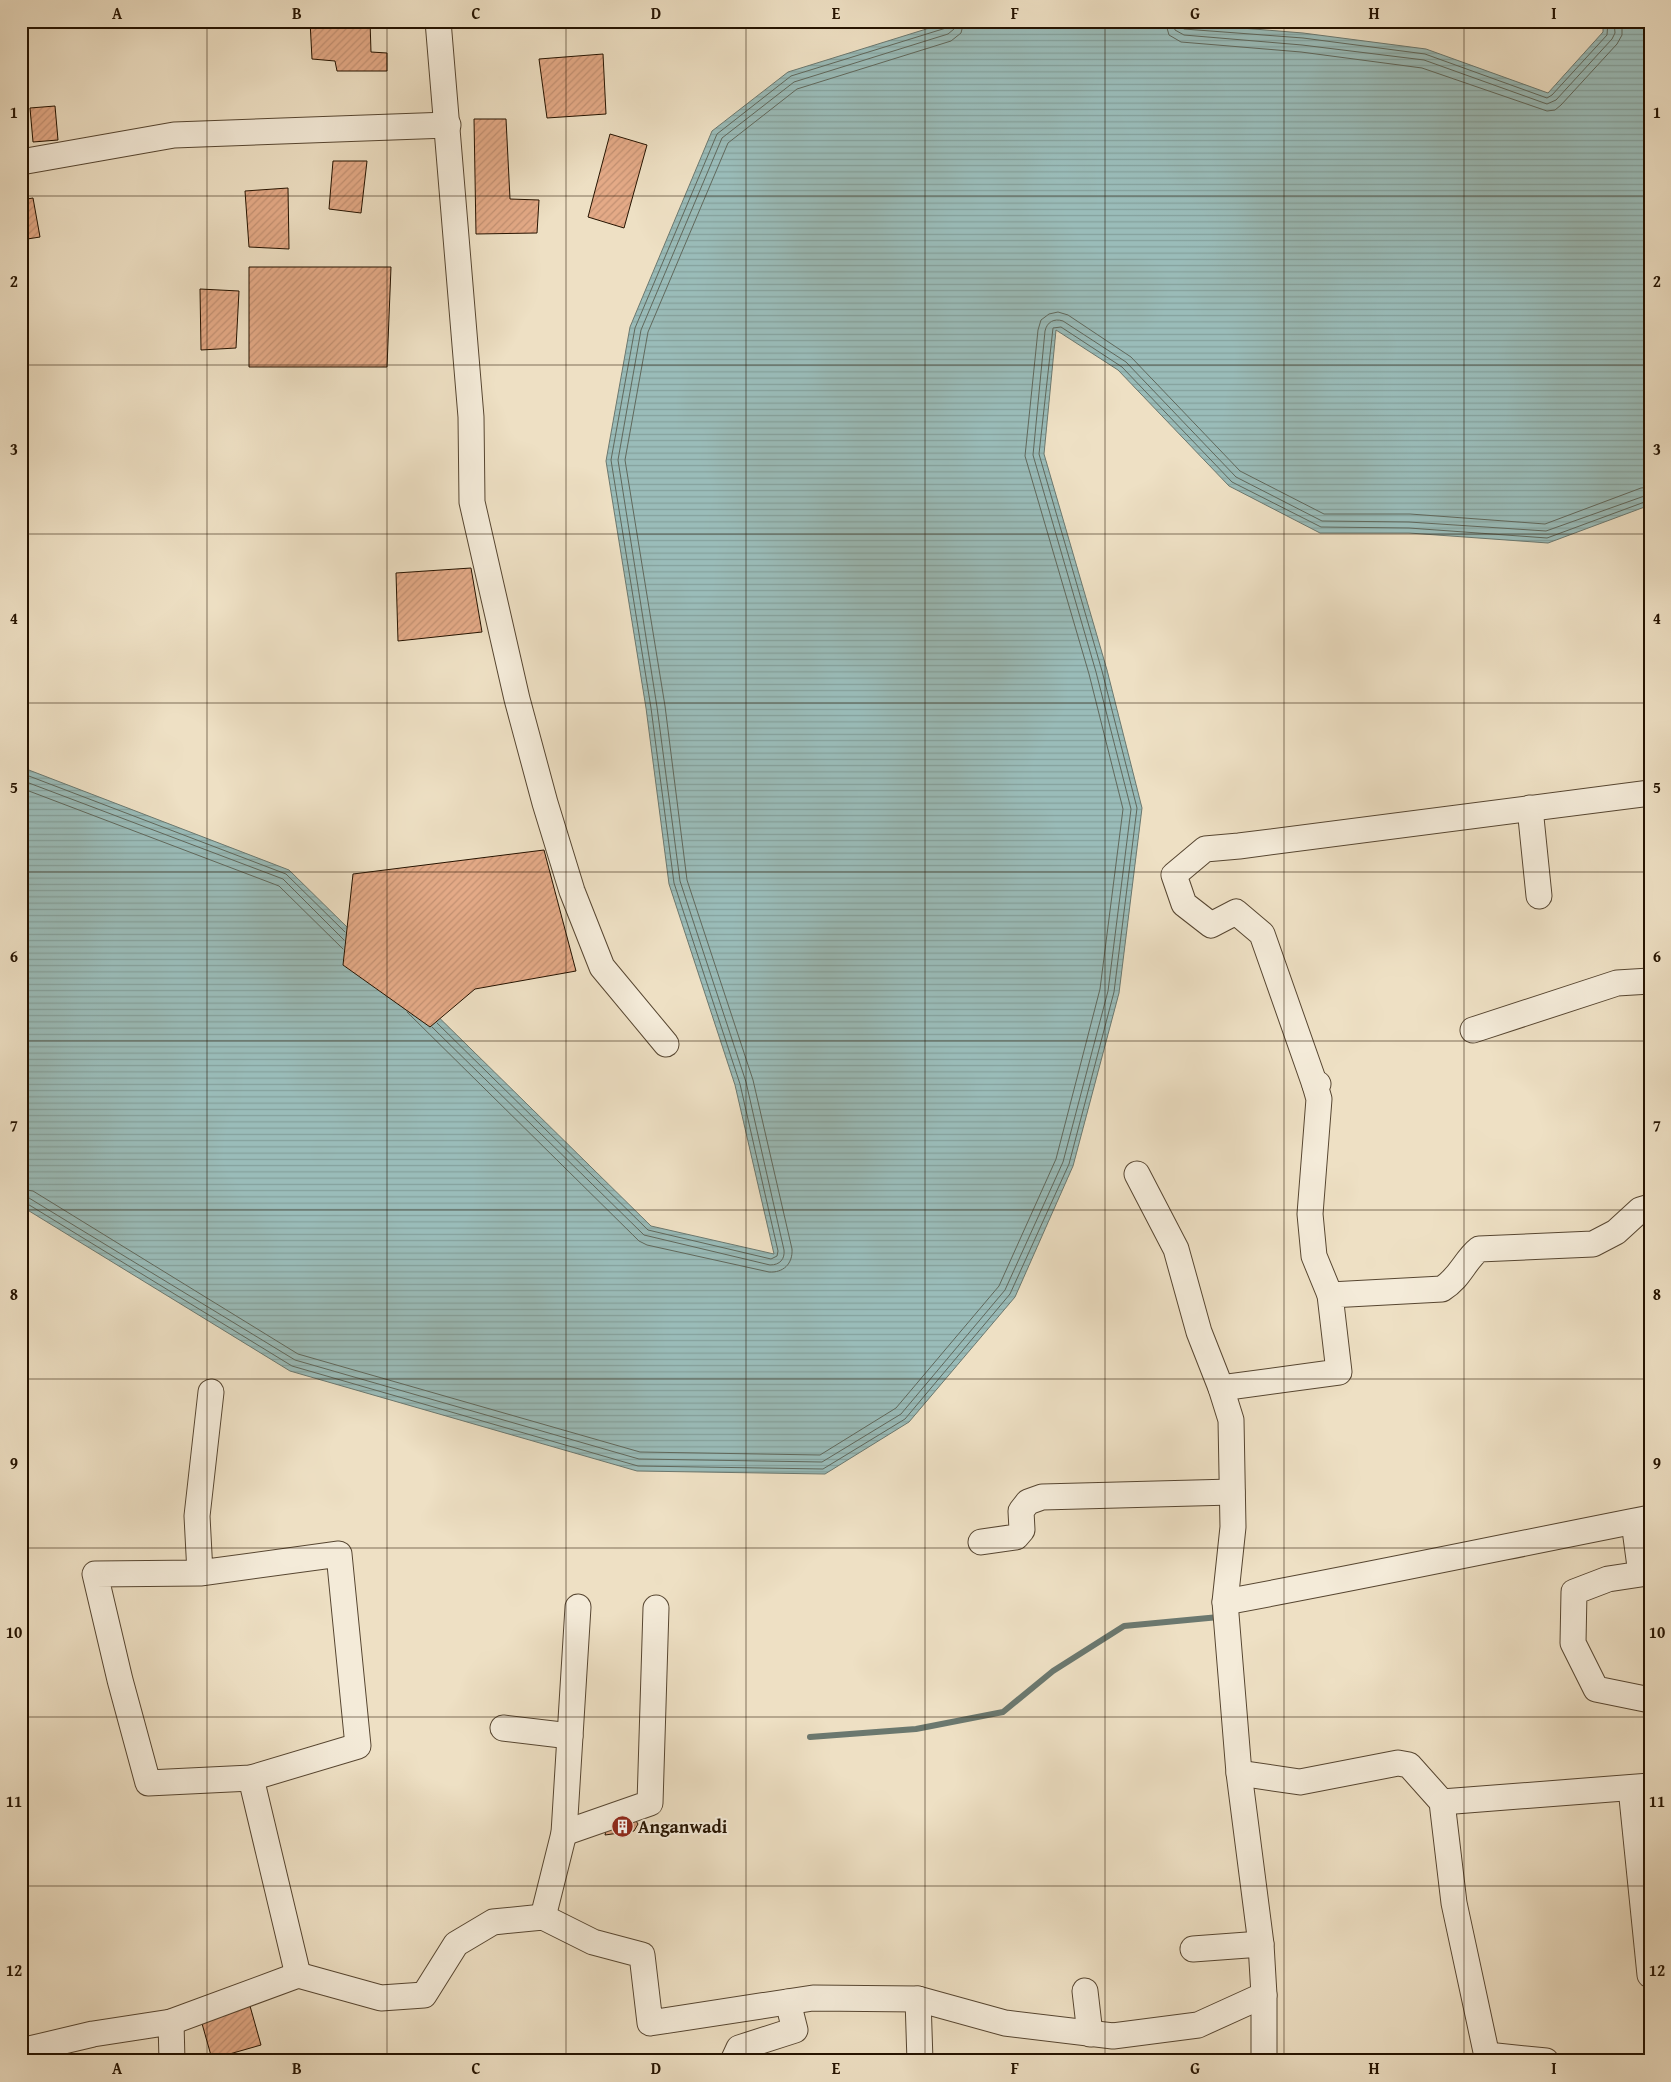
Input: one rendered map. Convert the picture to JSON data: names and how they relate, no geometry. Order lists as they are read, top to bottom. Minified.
{"places":{"building":["Anganwadi"]},"grid":{"columns":["A","B","C","D","E","F","G","H","I"],"rows":["1","2","3","4","5","6","7","8","9","10","11","12"]}}
